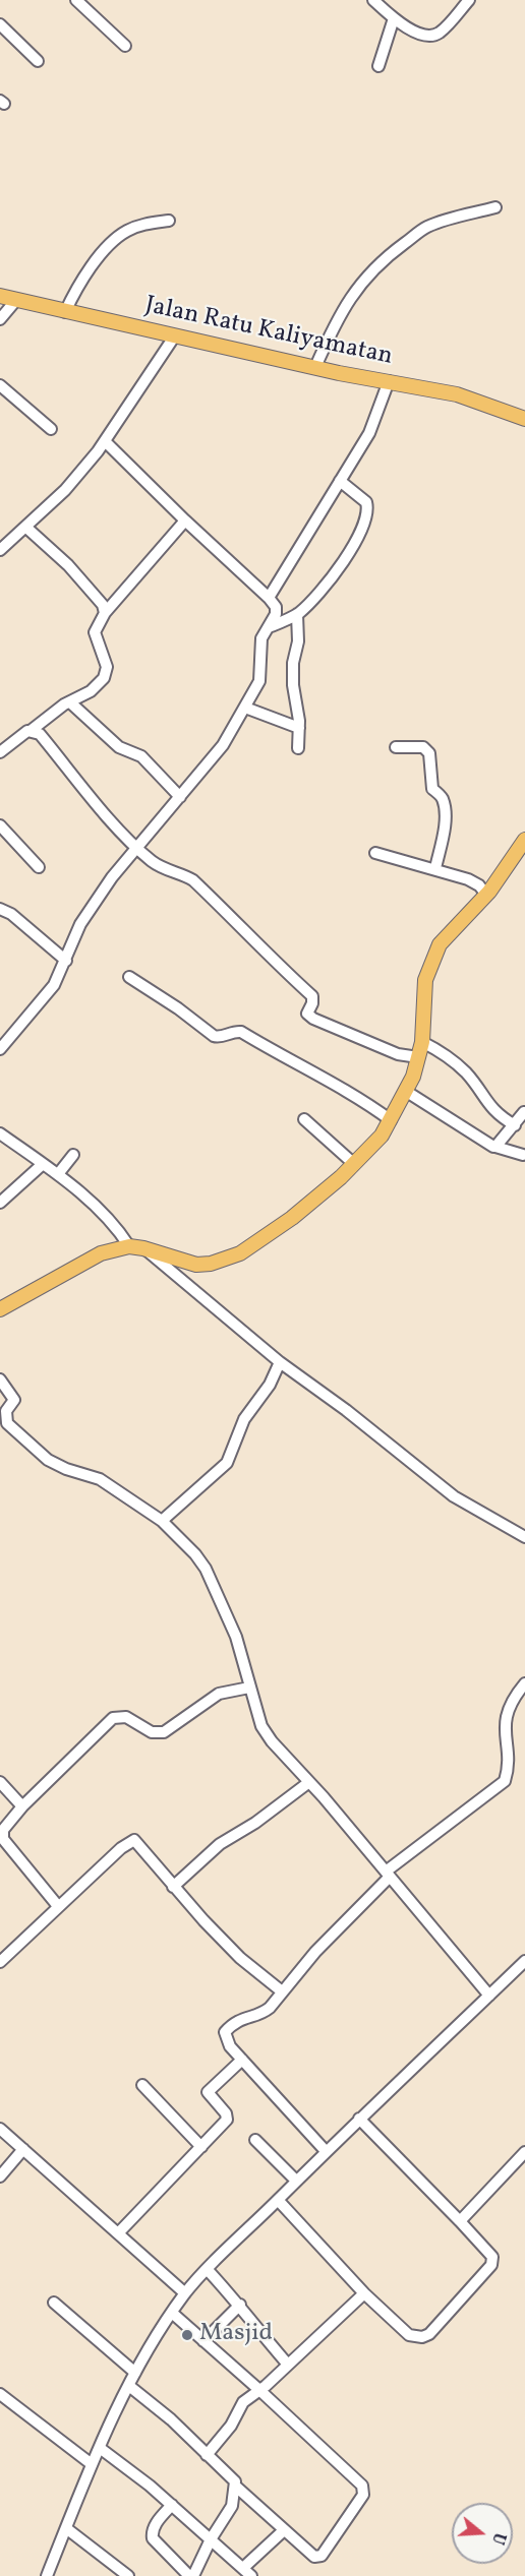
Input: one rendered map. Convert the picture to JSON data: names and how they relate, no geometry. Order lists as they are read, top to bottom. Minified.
{"streets":{"main road":["Jalan Ratu Kaliyamatan"]},"places":["Masjid"],"north":"right"}
